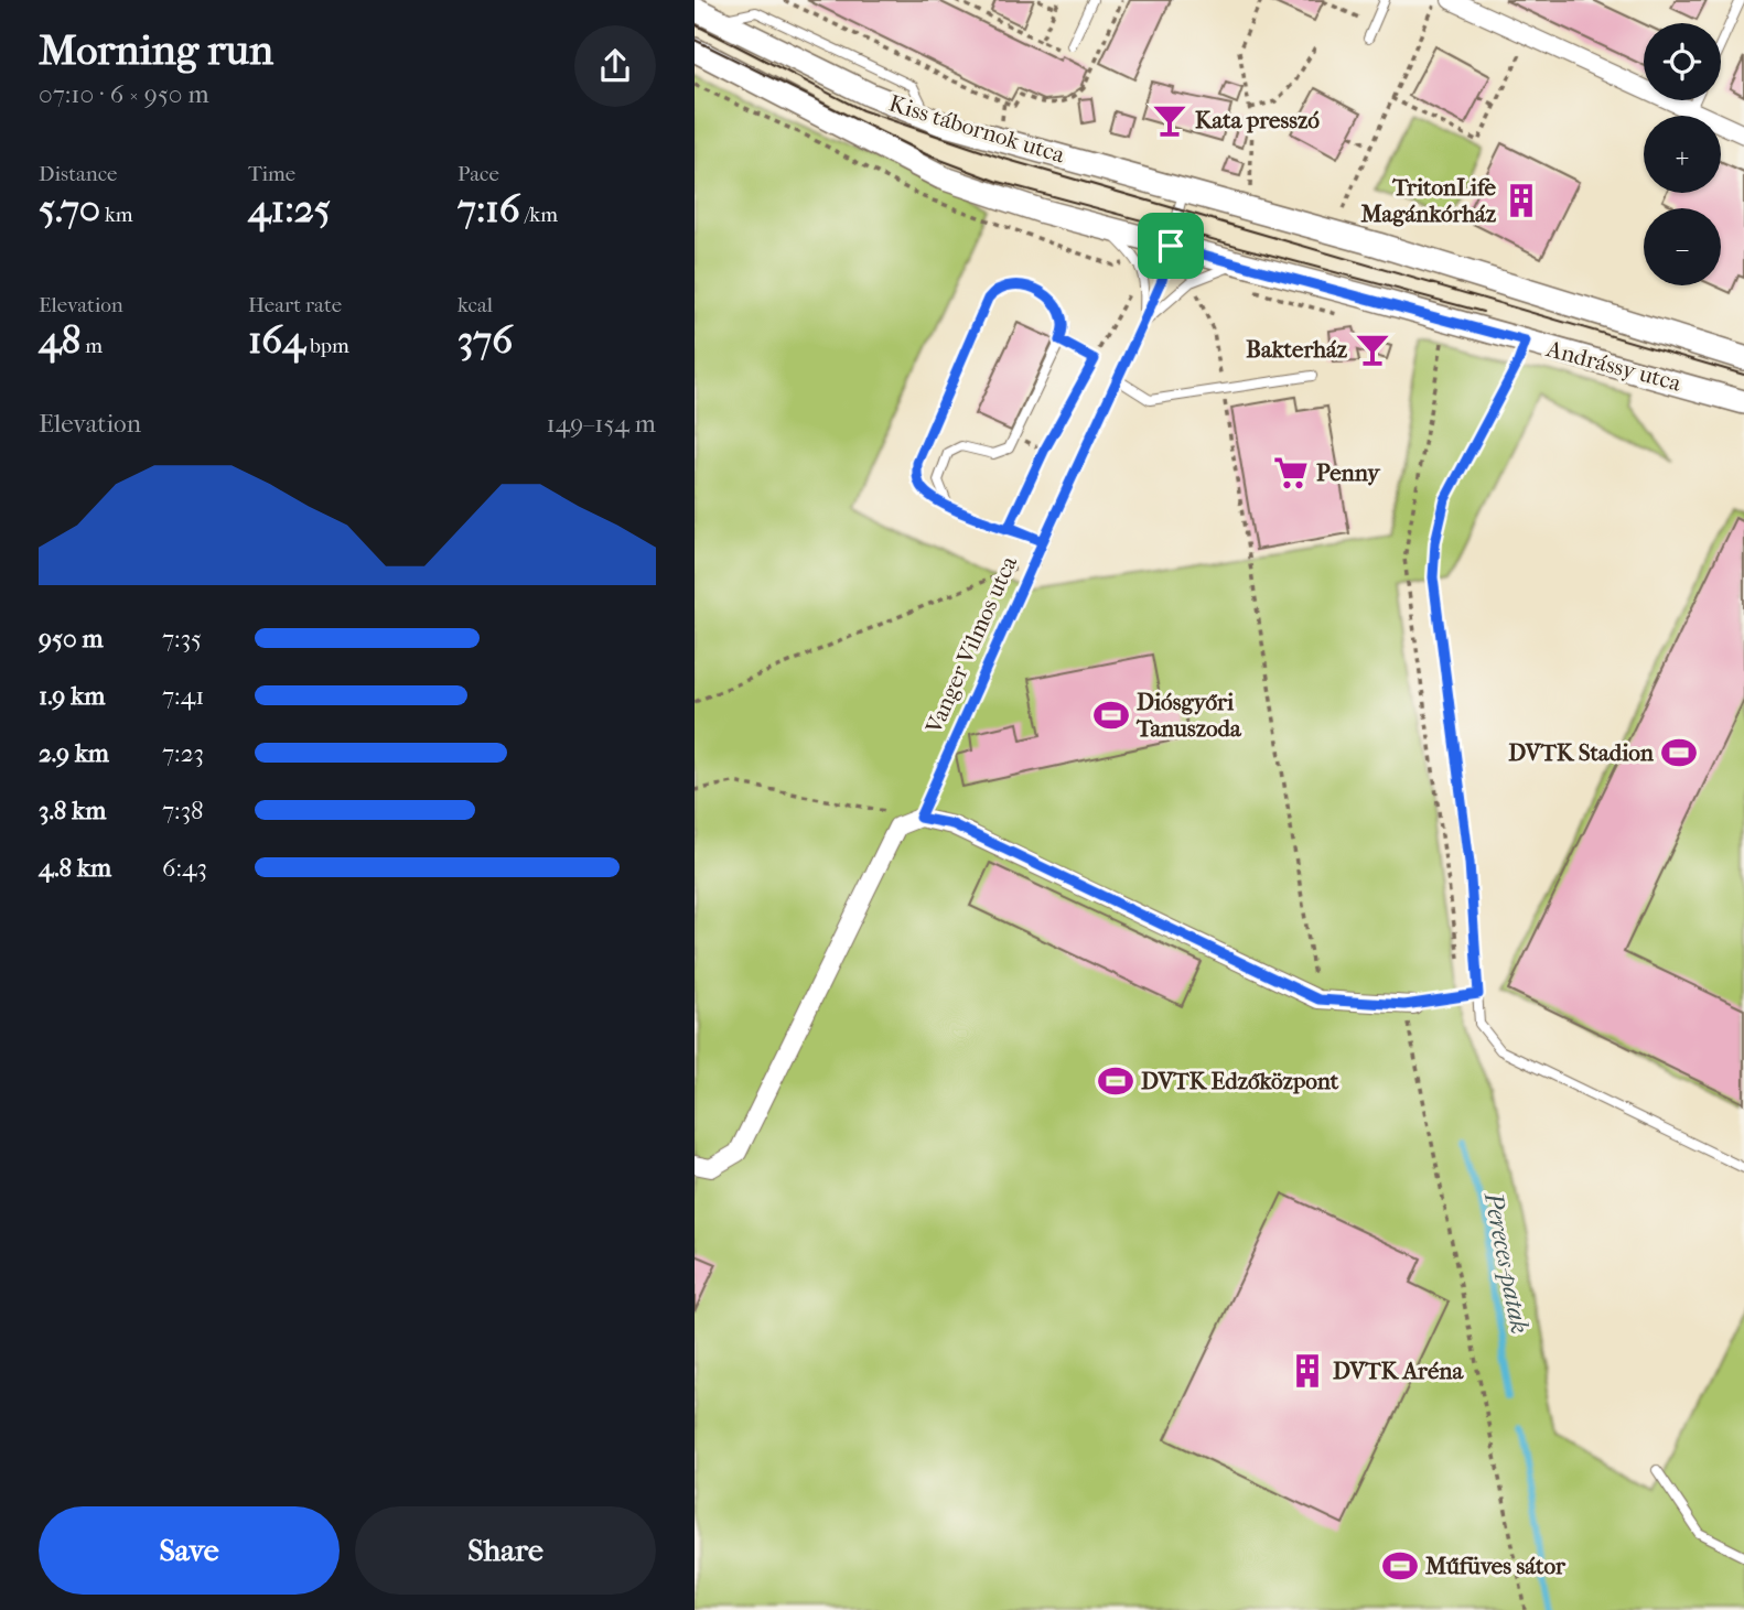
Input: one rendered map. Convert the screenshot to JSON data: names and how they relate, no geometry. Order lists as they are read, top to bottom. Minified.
{"streets":{"main road":["Kiss tábornok utca","Andrássy utca"],"street":["Vanger Vilmos utca"]},"crossings":[["Kiss tábornok utca","Andrássy utca"],["Kiss tábornok utca","Vanger Vilmos utca"],["Andrássy utca","Vanger Vilmos utca"]],"water":["Pereces-patak"],"places":{"bar":["Kata presszó","Bakterház"],"building":["TritonLife Magánkórház","DVTK Aréna"],"supermarket":["Penny"],"sports":["Diósgyőri Tanuszoda","DVTK Stadion","DVTK Edzőközpont","Műfüves sátor"]},"page":{"heading":["Morning run","07:10 · 6 × 950 m"],"map_buttons":["+","−"],"stats":[["Distance","5.70 km"],["Time","41:25"],["Pace","7:16 /km"],["Elevation","48 m"],["Heart rate","164 bpm"],["kcal","376"]],"chart":["Elevation","149–154 m"],"list":[{"name":"950 m","note":"7:35"},{"name":"1.9 km","note":"7:41"},{"name":"2.9 km","note":"7:23"},{"name":"3.8 km","note":"7:38"},{"name":"4.8 km","note":"6:43"}],"buttons":["Save","Share"]}}
